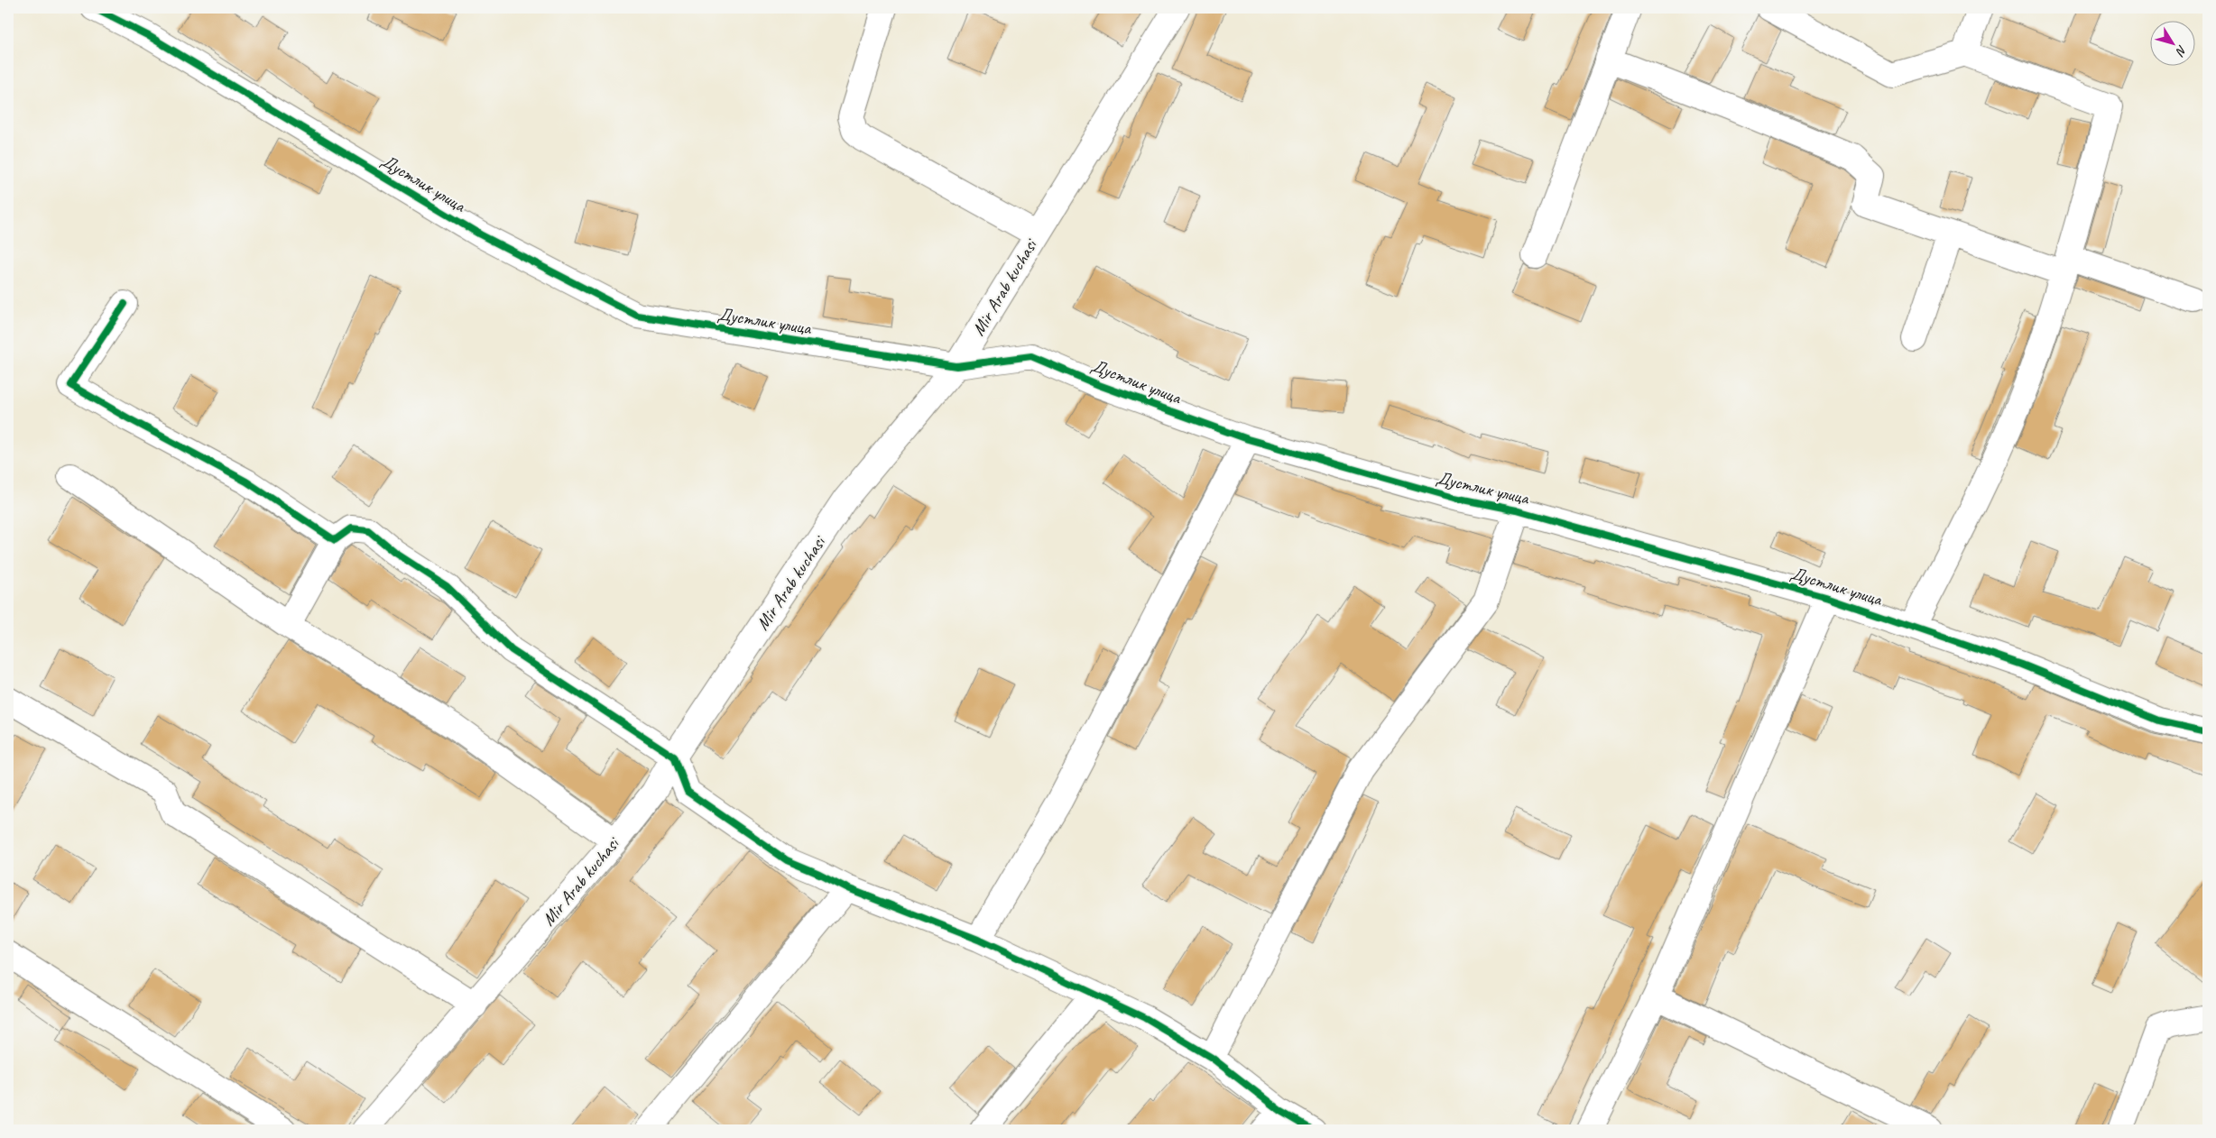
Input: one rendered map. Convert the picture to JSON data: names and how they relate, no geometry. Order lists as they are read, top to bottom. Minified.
{"streets":{"street":["Дустлик улица","Mir Arab kuchasi"]},"crossings":[["Дустлик улица","Mir Arab kuchasi"]],"north":"bottom right"}
